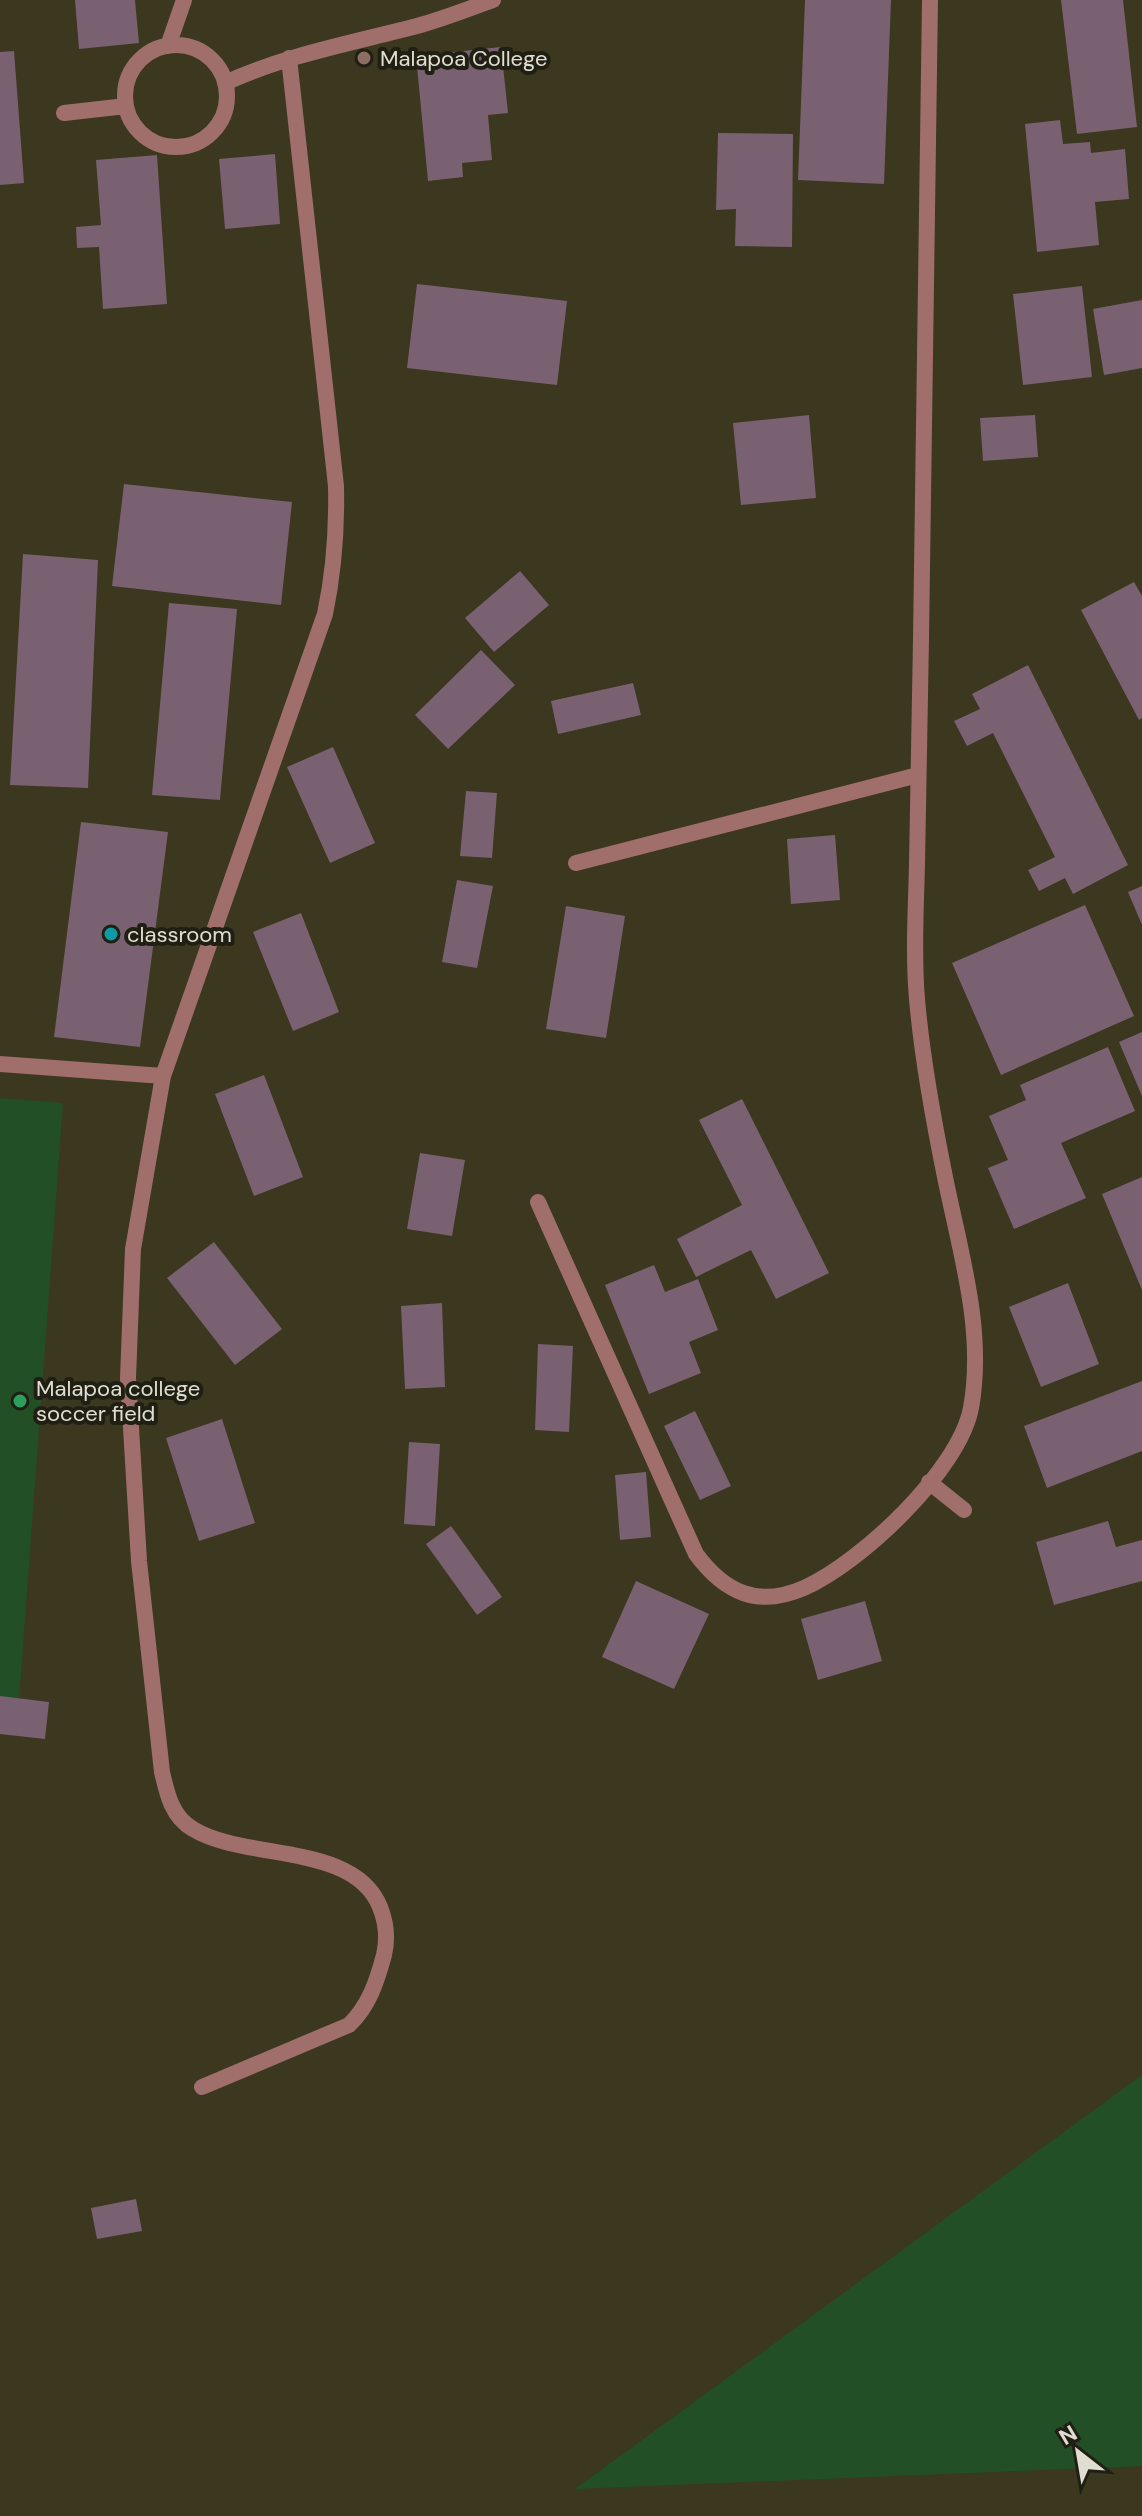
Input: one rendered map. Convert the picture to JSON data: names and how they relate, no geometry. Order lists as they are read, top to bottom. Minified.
{"places":["Malapoa College","classroom","Malapoa college soccer field"],"north":"top left"}
